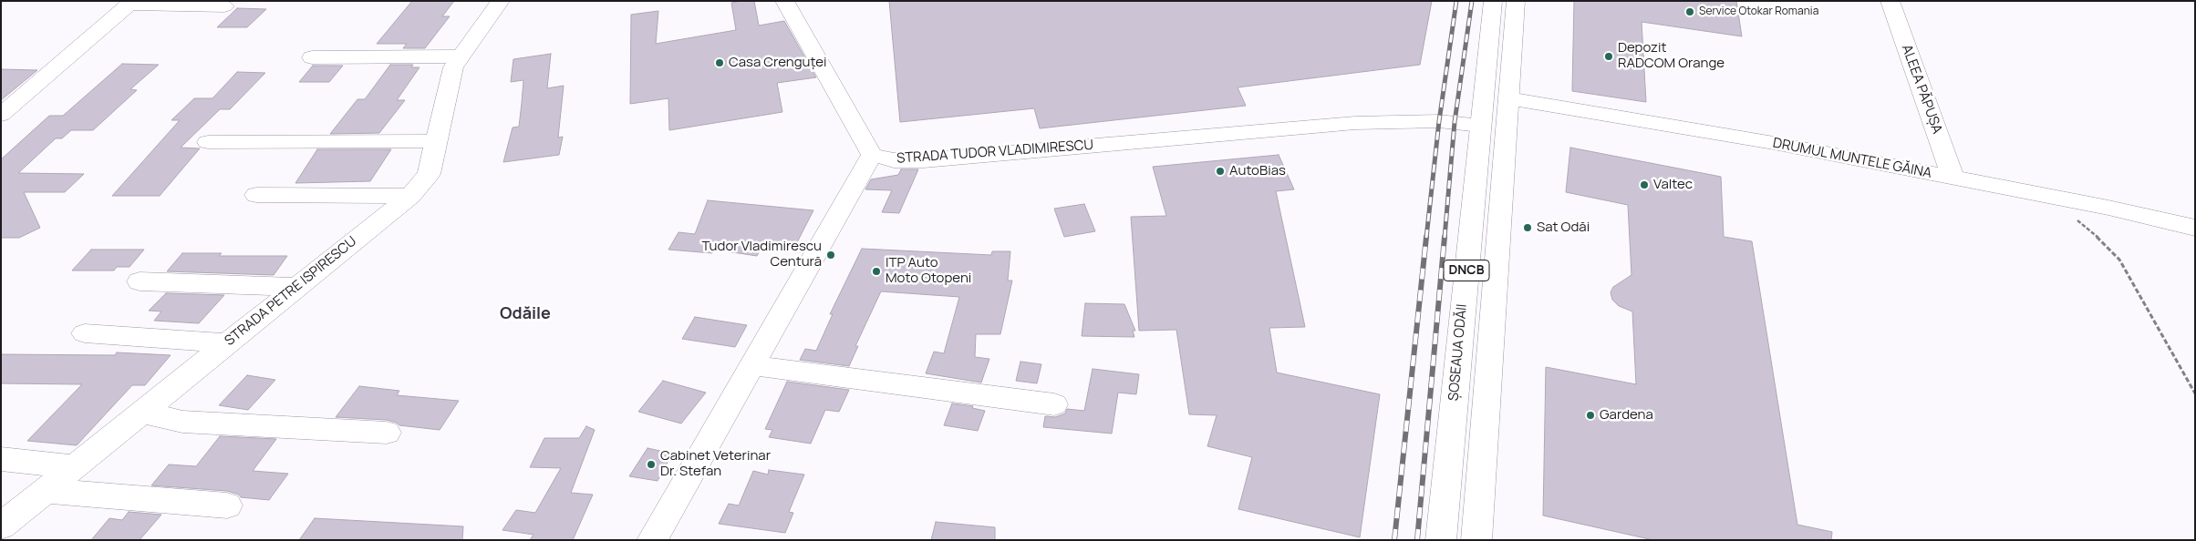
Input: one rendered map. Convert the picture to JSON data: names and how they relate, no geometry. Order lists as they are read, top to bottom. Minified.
{"streets":{"street":["ALEEA PĂPUȘA","STRADA TUDOR VLADIMIRESCU","DRUMUL MUNTELE GĂINA","DNCB","STRADA PETRE ISPIRESCU","ȘOSEAUA ODĂII"]},"crossings":[["ALEEA PĂPUȘA","DRUMUL MUNTELE GĂINA"],["STRADA TUDOR VLADIMIRESCU","ȘOSEAUA ODĂII"],["DRUMUL MUNTELE GĂINA","DNCB"]],"districts":["Odăile"],"places":["Service Otokar Romania","Depozit RADCOM Orange","Casa Crenguței","AutoBias","Valtec","Sat Odăi","Tudor Vladimirescu Centură","ITP Auto Moto Otopeni","Gardena","Cabinet Veterinar Dr. Stefan"]}
